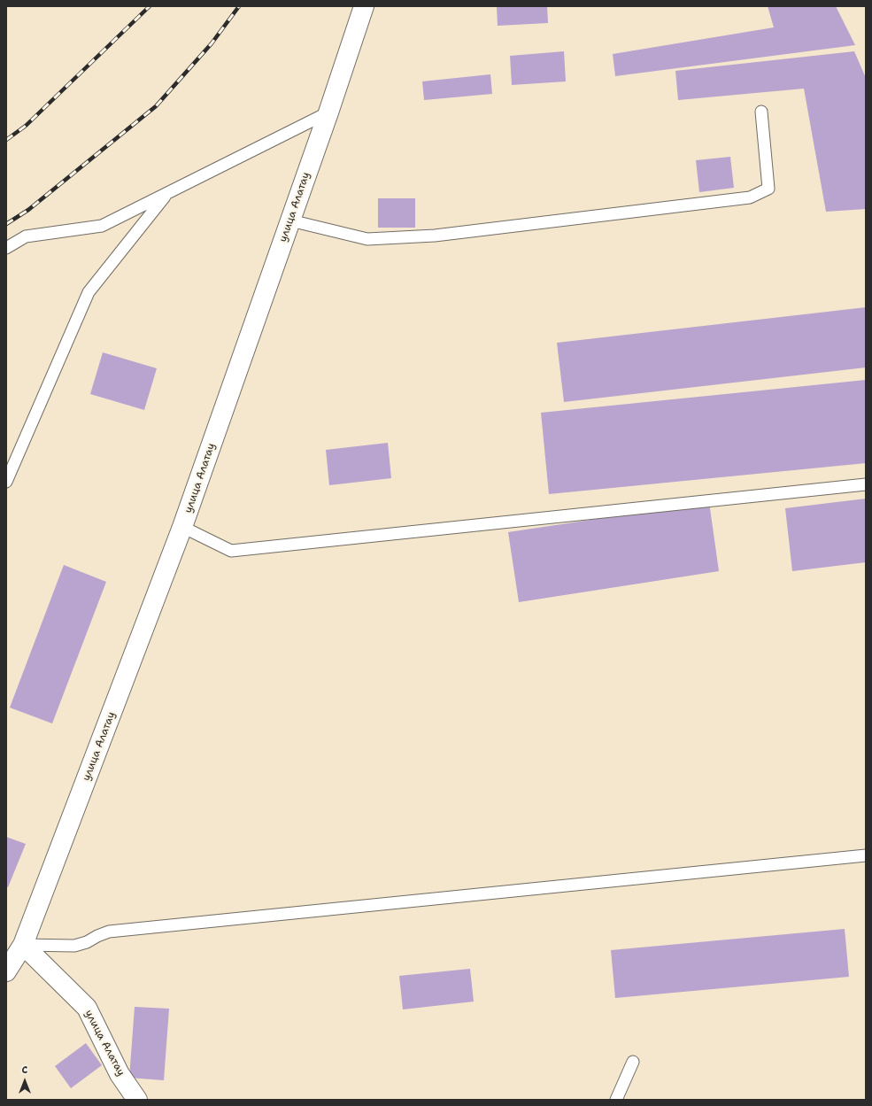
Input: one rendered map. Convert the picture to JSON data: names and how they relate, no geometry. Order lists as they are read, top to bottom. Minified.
{"streets":{"street":["улица Алатау"]},"north":"top"}
